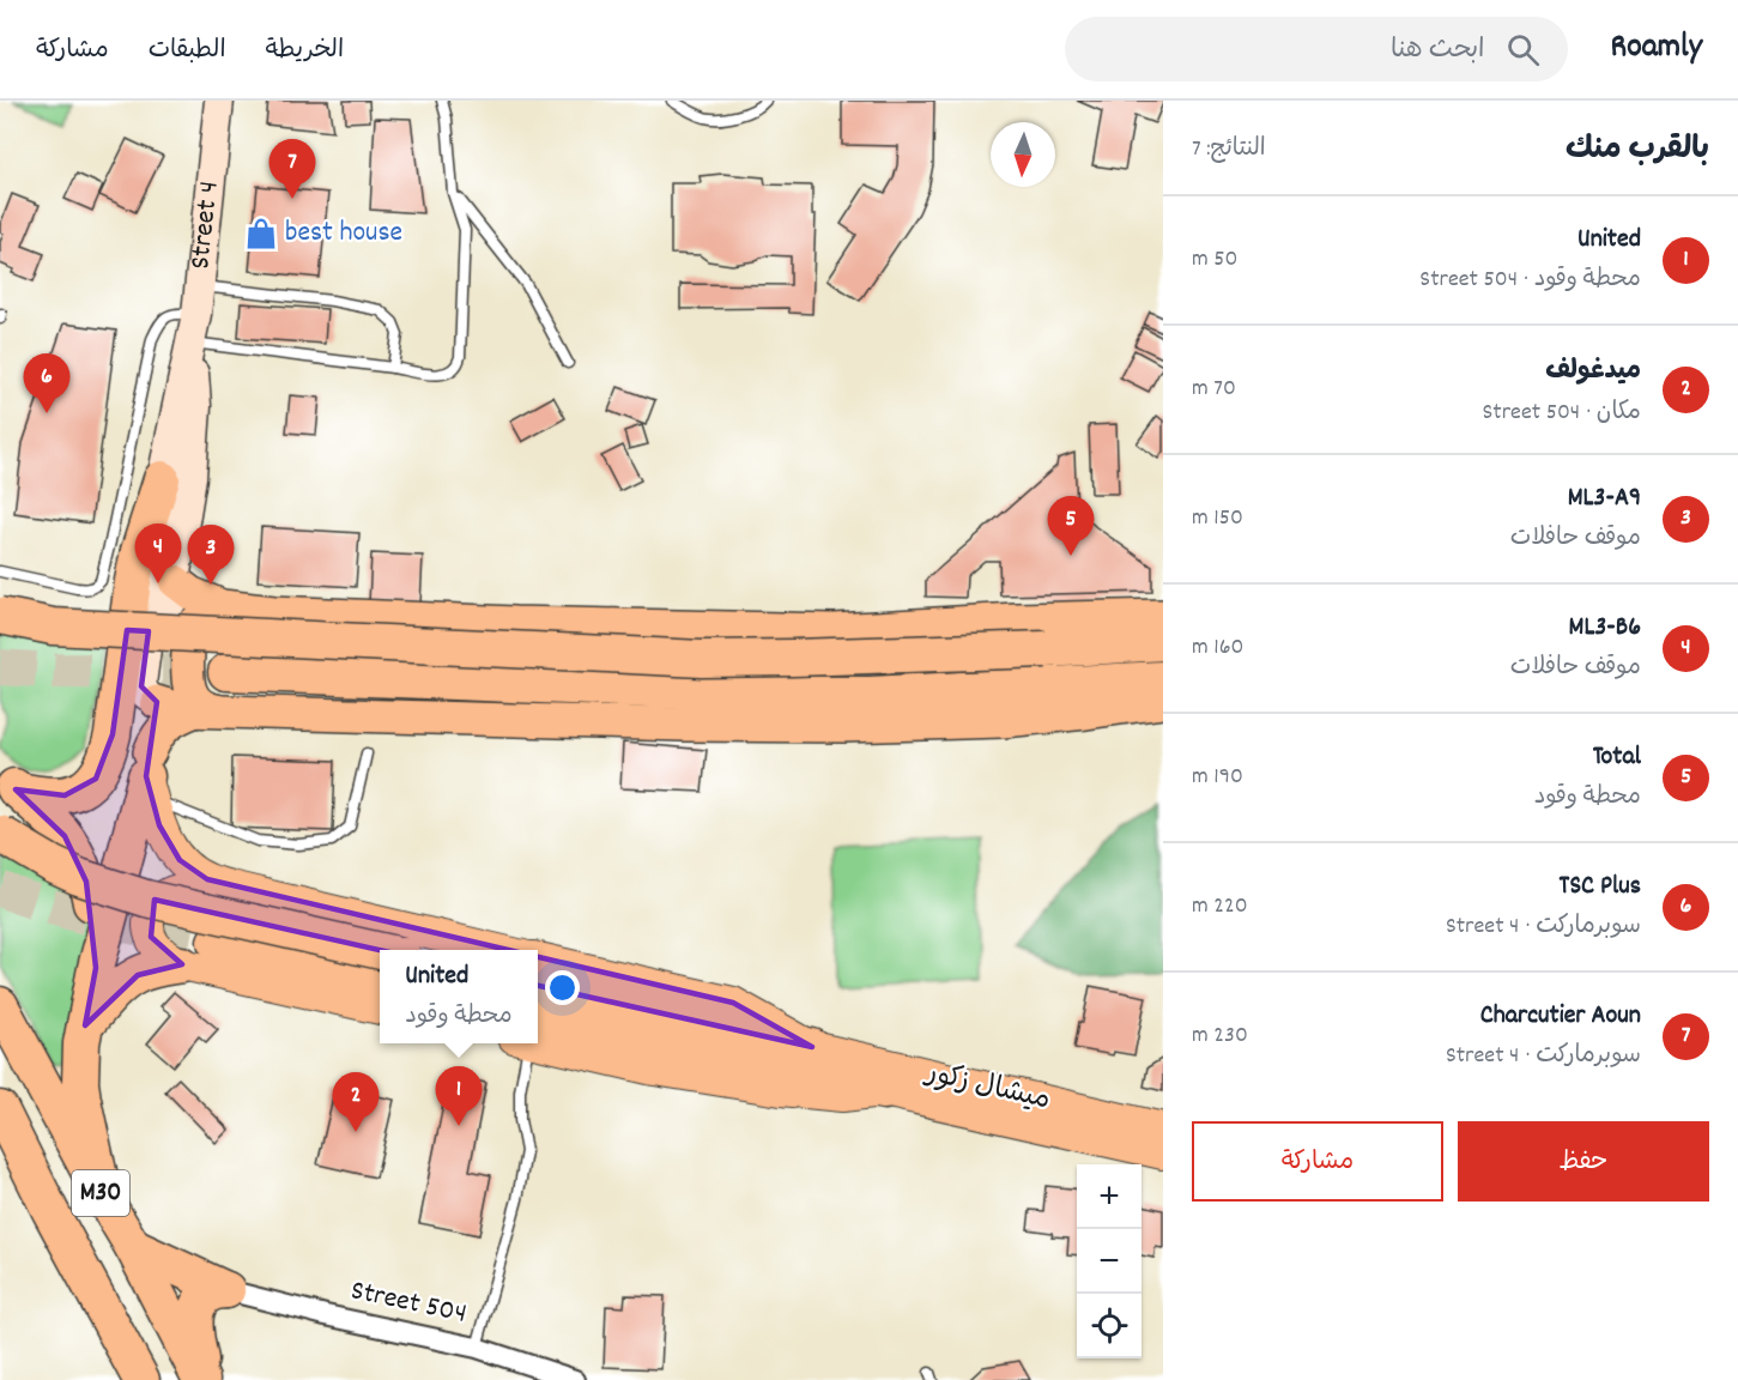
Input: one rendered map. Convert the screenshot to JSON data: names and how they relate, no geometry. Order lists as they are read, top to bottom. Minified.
{"streets":{"highway":["M30"],"main road":["Street 4","ميشال زكور"],"street":["Street 504"]},"places":{"shop":["best house"]},"north":"bottom","page":{"header":"Roamly","search":"ابحث هنا","nav":["الخريطة","الطبقات","مشاركة"],"heading":["بالقرب منك","النتائج: 7"],"pins":["7","6","5","4","3","1","2"],"list":[{"mark":"1","name":"United","note":"محطة وقود · Street 504","value":"50 m"},{"mark":"2","name":"ميدغولف","note":"مكان · Street 504","value":"70 m"},{"mark":"3","name":"ML3-A9","note":"موقف حافلات","value":"150 m"},{"mark":"4","name":"ML3-B6","note":"موقف حافلات","value":"160 m"},{"mark":"5","name":"Total","note":"محطة وقود","value":"190 m"},{"mark":"6","name":"TSC Plus","note":"سوبرماركت · Street 4","value":"220 m"},{"mark":"7","name":"Charcutier Aoun","note":"سوبرماركت · Street 4","value":"230 m"}],"popup":["United","محطة وقود"],"buttons":["حفظ","مشاركة"],"map_buttons":["+","−"]}}
